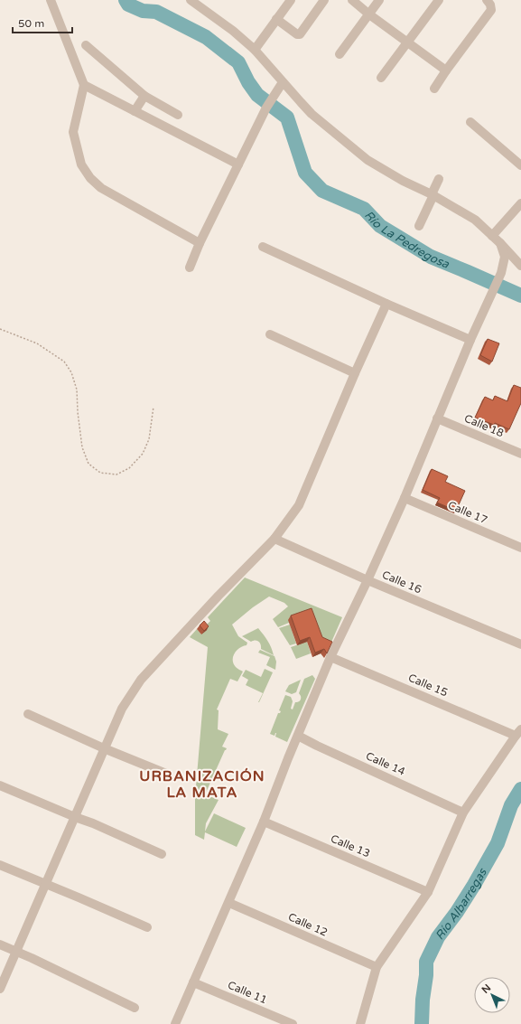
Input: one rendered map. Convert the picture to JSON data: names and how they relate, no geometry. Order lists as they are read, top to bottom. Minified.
{"streets":{"street":["Calle 18","Calle 17","Calle 16","Calle 15","Calle 14","Calle 13","Calle 12","Calle 11"]},"districts":["URBANIZACIÓN LA MATA"],"water":["Río La Pedregosa","Río Albarregas"],"scale_bar":"50 m","north":"top left"}
